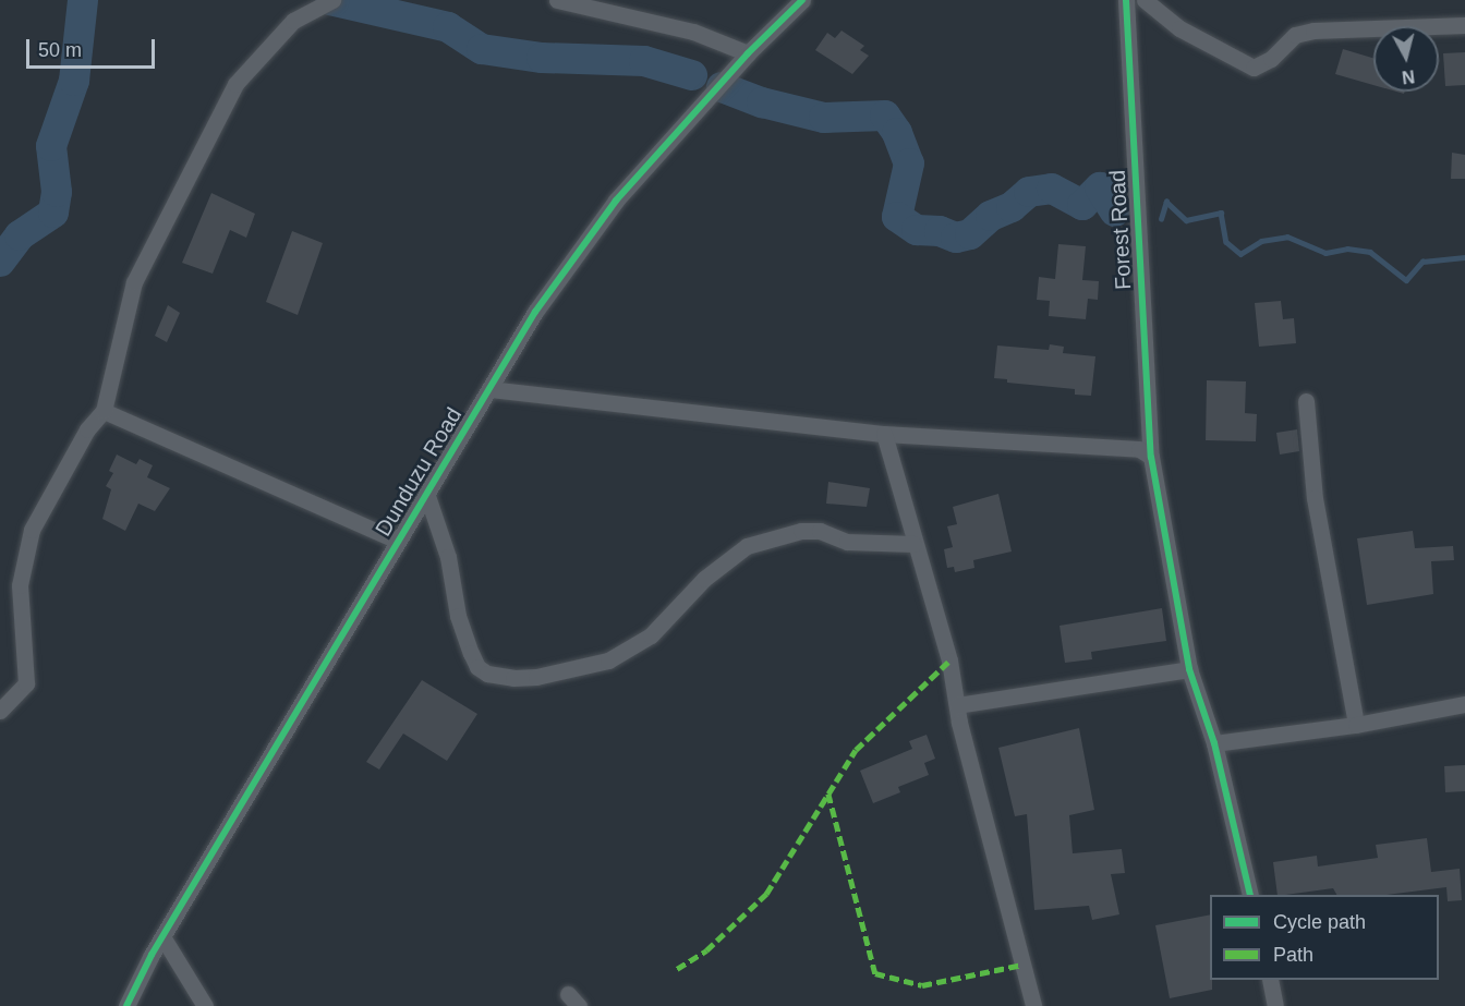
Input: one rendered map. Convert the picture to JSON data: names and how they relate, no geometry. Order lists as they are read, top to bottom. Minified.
{"streets":{"street":["Forest Road","Dunduzu Road"]},"legend":["Cycle path","Path"],"scale_bar":"50 m","north":"bottom"}
